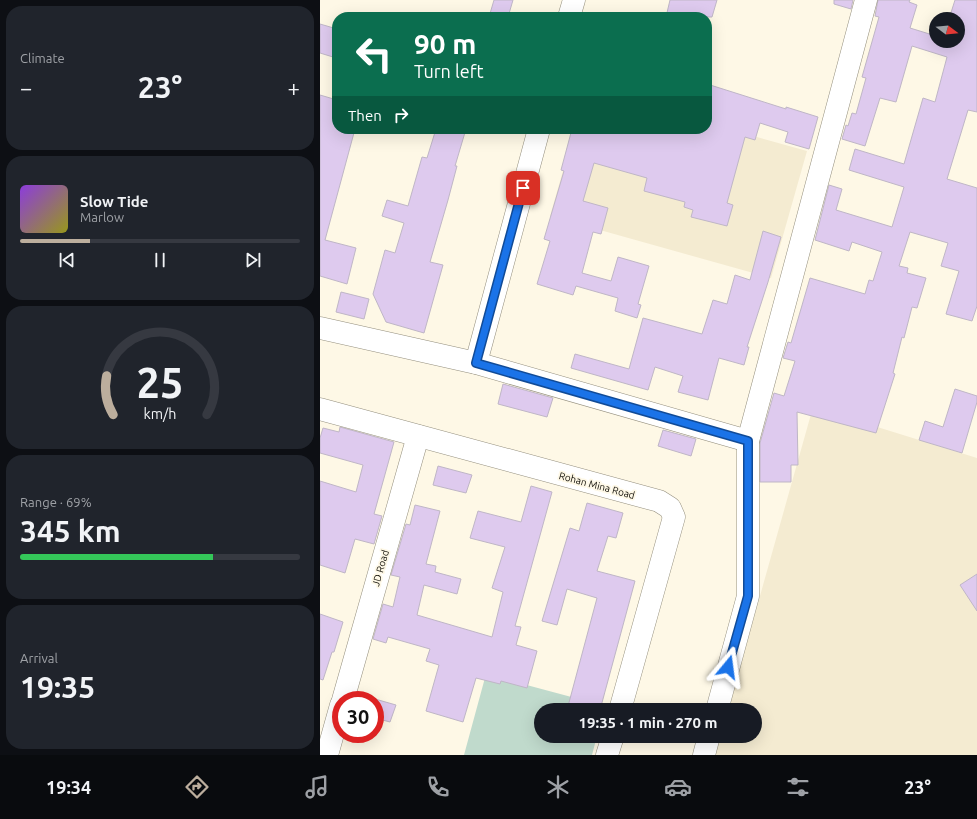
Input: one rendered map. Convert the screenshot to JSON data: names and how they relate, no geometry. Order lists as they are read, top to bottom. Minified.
{"streets":{"street":["Rohan Mina Road","JD Road"]},"crossings":[["Rohan Mina Road","JD Road"]],"north":"right","page":{"tile":["Climate",["Range · 69%","345 km"],["Arrival","19:35"]],"turn":["90 m","Turn left"],"heat":["−","23°","+"],"then":"Then","song":["Slow Tide","Marlow"],"limit":"30","trip":"19:35 · 1 min · 270 m","tabs":["19:34","23°"],"gauge":["25","km/h"]}}
